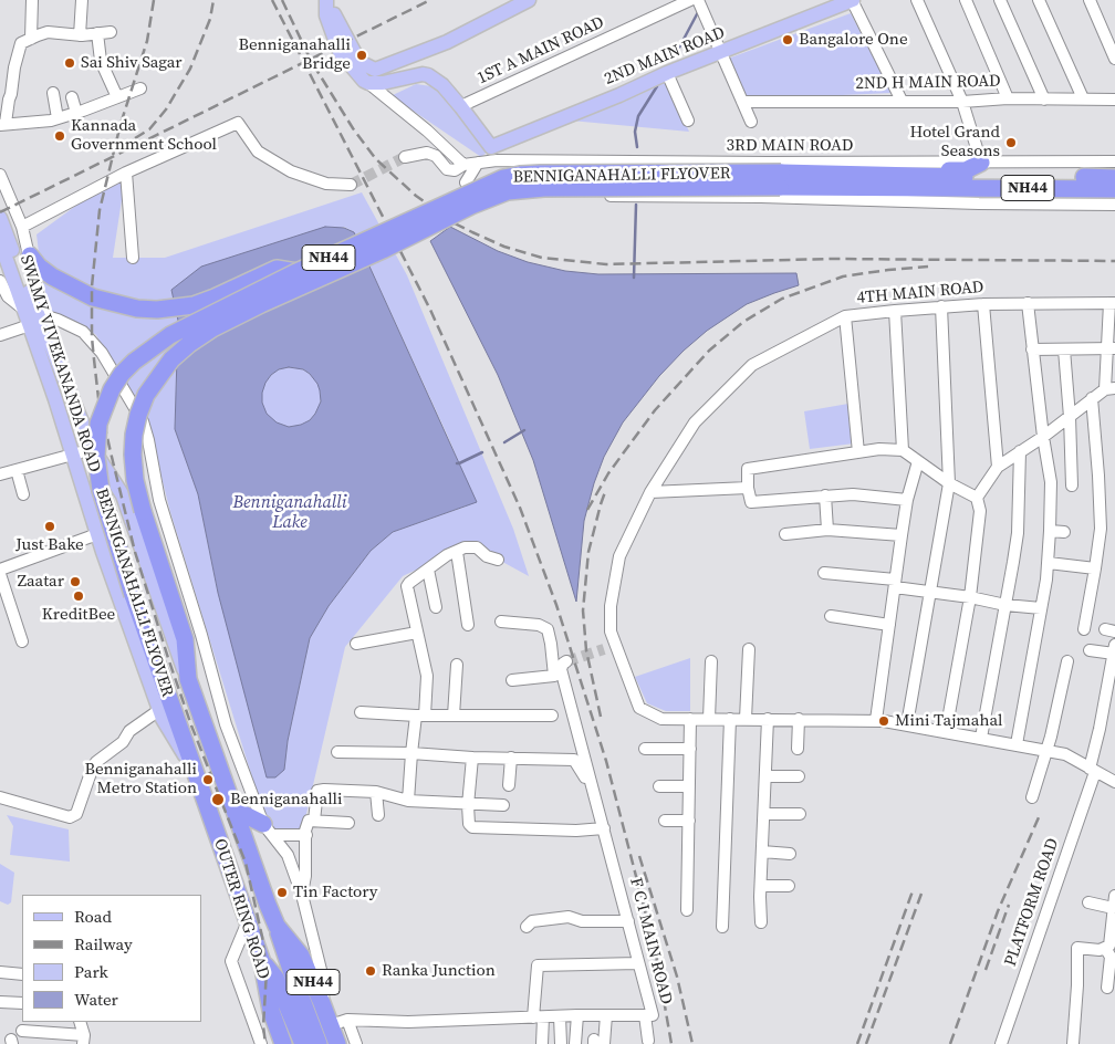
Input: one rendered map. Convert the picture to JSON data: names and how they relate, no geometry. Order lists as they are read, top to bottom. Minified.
{"streets":{"highway":["BENNIGANAHALLI FLYOVER","NH44","OUTER RING ROAD"],"main road":["2ND MAIN ROAD","SWAMY VIVEKANANDA ROAD"],"street":["1ST A MAIN ROAD","2ND H MAIN ROAD","3RD MAIN ROAD","4TH MAIN ROAD","PLATFORM ROAD","F C I MAIN ROAD"]},"crossings":[["BENNIGANAHALLI FLYOVER","NH44"],["BENNIGANAHALLI FLYOVER","SWAMY VIVEKANANDA ROAD"],["BENNIGANAHALLI FLYOVER","OUTER RING ROAD"],["4TH MAIN ROAD","PLATFORM ROAD"],["SWAMY VIVEKANANDA ROAD","OUTER RING ROAD"],["OUTER RING ROAD","F C I MAIN ROAD"]],"water":["Benniganahalli Lake"],"places":["Bangalore One","Benniganahalli Bridge","Sai Shiv Sagar","Kannada Government School","Hotel Grand Seasons","Just Bake","Zaatar","KreditBee","Mini Tajmahal","Benniganahalli Metro Station","Benniganahalli","Tin Factory","Ranka Junction"],"legend":["Road","Railway","Park","Water"]}
